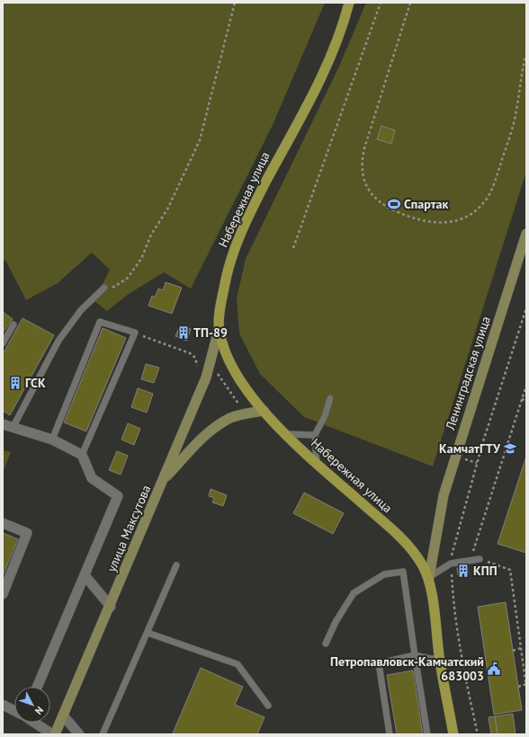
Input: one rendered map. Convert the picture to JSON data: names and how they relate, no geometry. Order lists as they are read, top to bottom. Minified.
{"streets":{"main road":["Набережная улица","Ленинградская улица","улица Максутова"]},"crossings":[["Набережная улица","Ленинградская улица"],["Набережная улица","улица Максутова"]],"places":{"sports":["Спартак"],"building":["ТП-89","ГСК","КПП"],"school or university":["КамчатГТУ"],"public building":["Петропавловск-Камчатский 683003"]},"north":"bottom right"}
